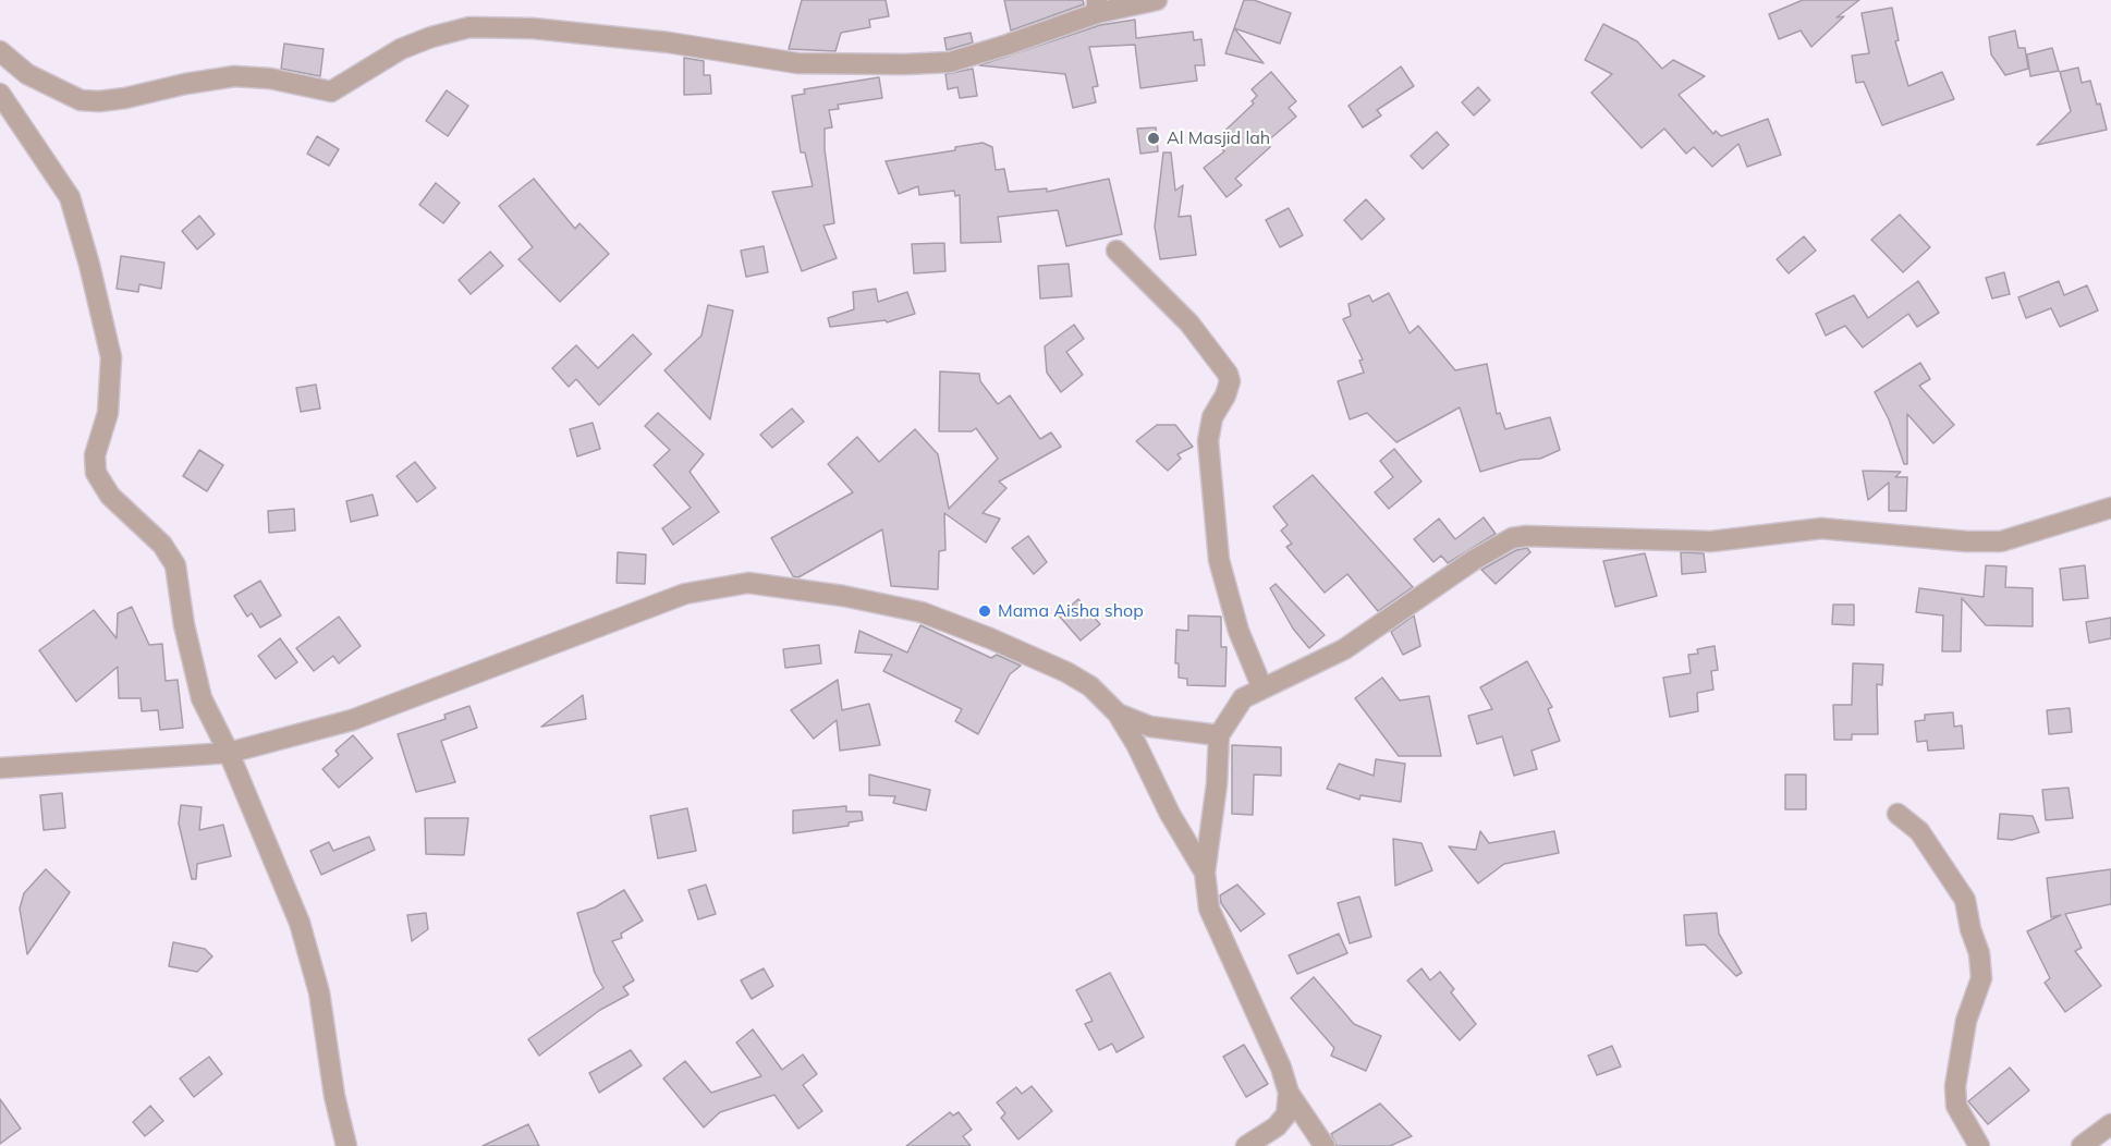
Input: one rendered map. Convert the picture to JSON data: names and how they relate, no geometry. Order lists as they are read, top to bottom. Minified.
{"places":["Al Masjid lah","Mama Aisha shop"]}
